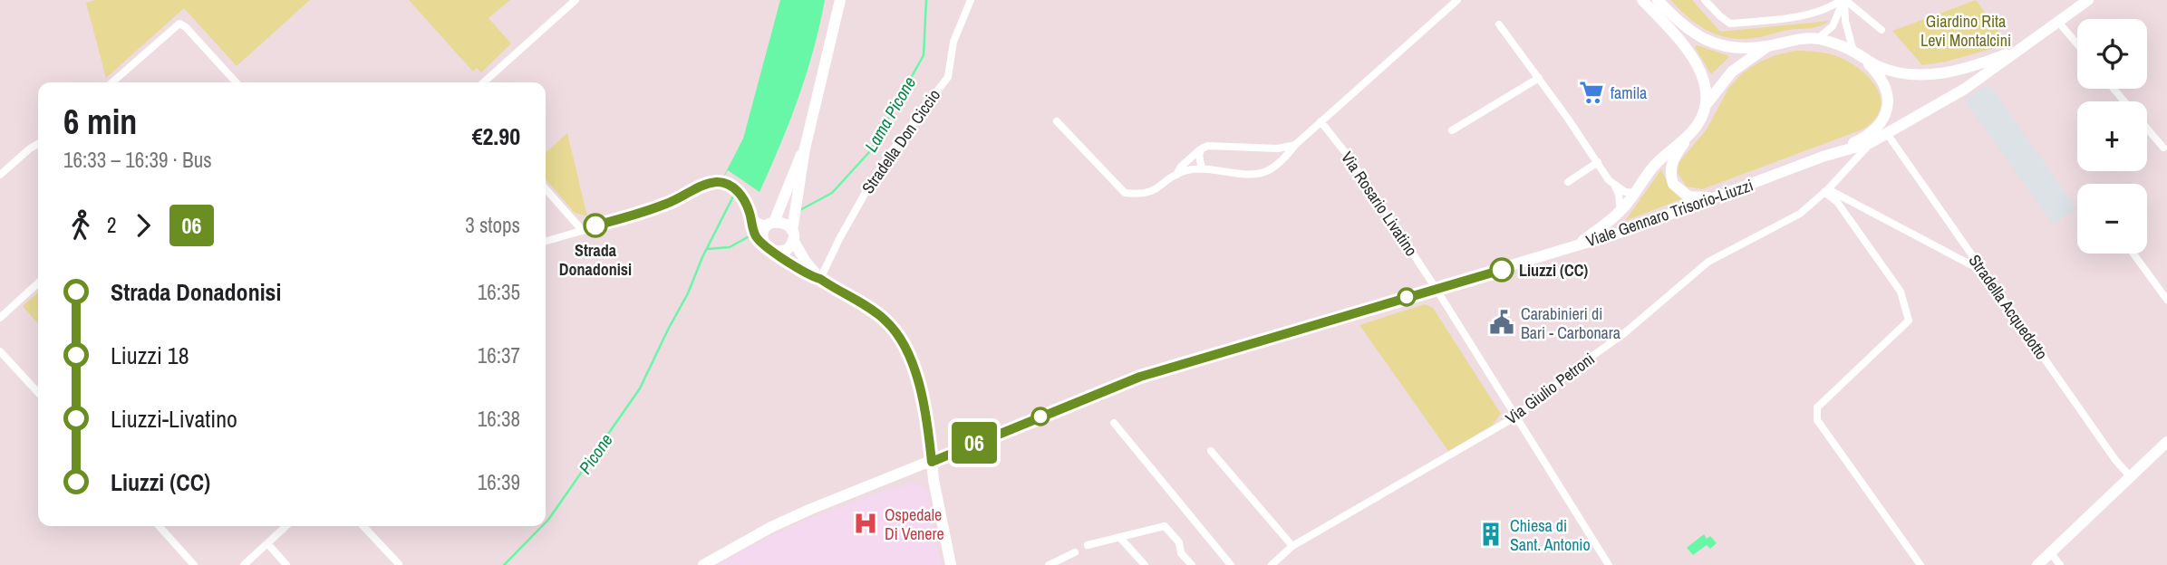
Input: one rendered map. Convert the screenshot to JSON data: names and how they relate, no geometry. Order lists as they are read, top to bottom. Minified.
{"streets":{"main road":["Viale Gennaro Trisorio-Liuzzi"],"street":["Stradella Don Ciccio","Via Rosario Livatino","Stradella Acquedotto","Via Giulio Petroni"]},"crossings":[["Via Rosario Livatino","Viale Gennaro Trisorio-Liuzzi"],["Via Rosario Livatino","Via Giulio Petroni"],["Viale Gennaro Trisorio-Liuzzi","Stradella Acquedotto"],["Viale Gennaro Trisorio-Liuzzi","Via Giulio Petroni"]],"water":["Lama Picone","Picone"],"parks":["Giardino Rita Levi Montalcini"],"places":{"supermarket":["famila"],"other":["Strada Donadonisi","Liuzzi (CC)"],"public building":["Carabinieri di Bari - Carbonara"],"hospital":["Ospedale Di Venere"],"building":["Chiesa di Sant. Antonio"]},"lines":["bus line 06"],"page":{"on_map":"06","map_buttons":["+","−"],"heading":["6 min","16:33 – 16:39 · Bus","€2.90"],"legs":["2","06","3 stops"],"list":[{"name":"Strada Donadonisi","value":"16:35"},{"name":"Liuzzi 18","value":"16:37"},{"name":"Liuzzi-Livatino","value":"16:38"},{"name":"Liuzzi (CC)","value":"16:39"}]}}
